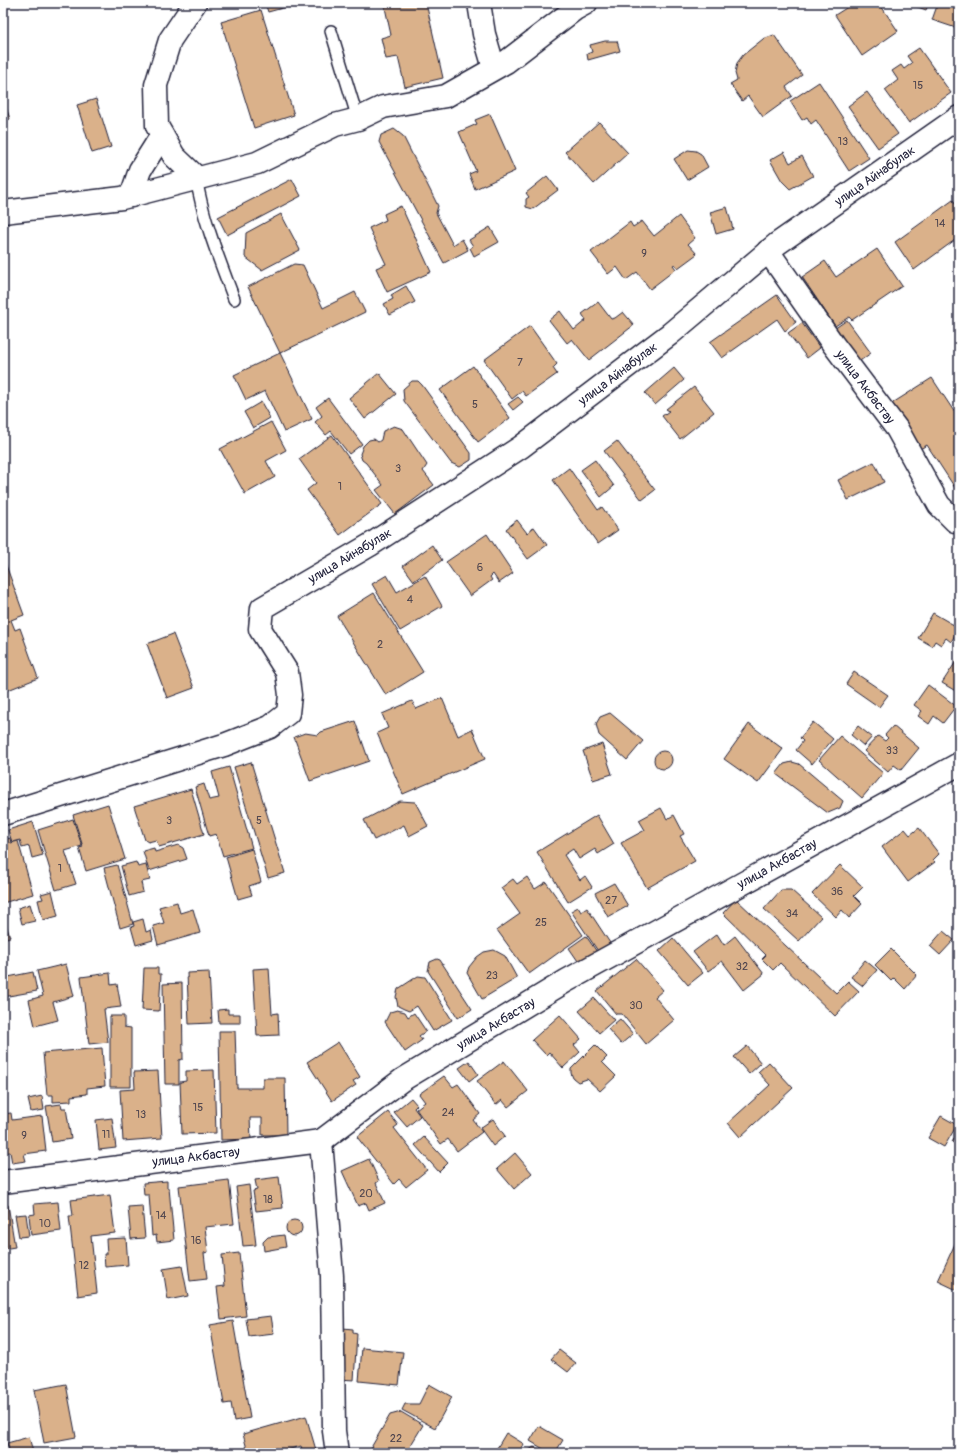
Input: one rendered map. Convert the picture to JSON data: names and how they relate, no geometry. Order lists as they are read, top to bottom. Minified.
{"streets":{"street":["улица Айнабулак","улица Акбастау"]},"crossings":[["улица Айнабулак","улица Акбастау"]],"house_numbers":["15","13","14","9","7","5","3","1","6","4","2","33","3","5","1","36","27","34","25","32","23","30","15","24","13","11","9","20","18","14","10","16","12","22"]}
